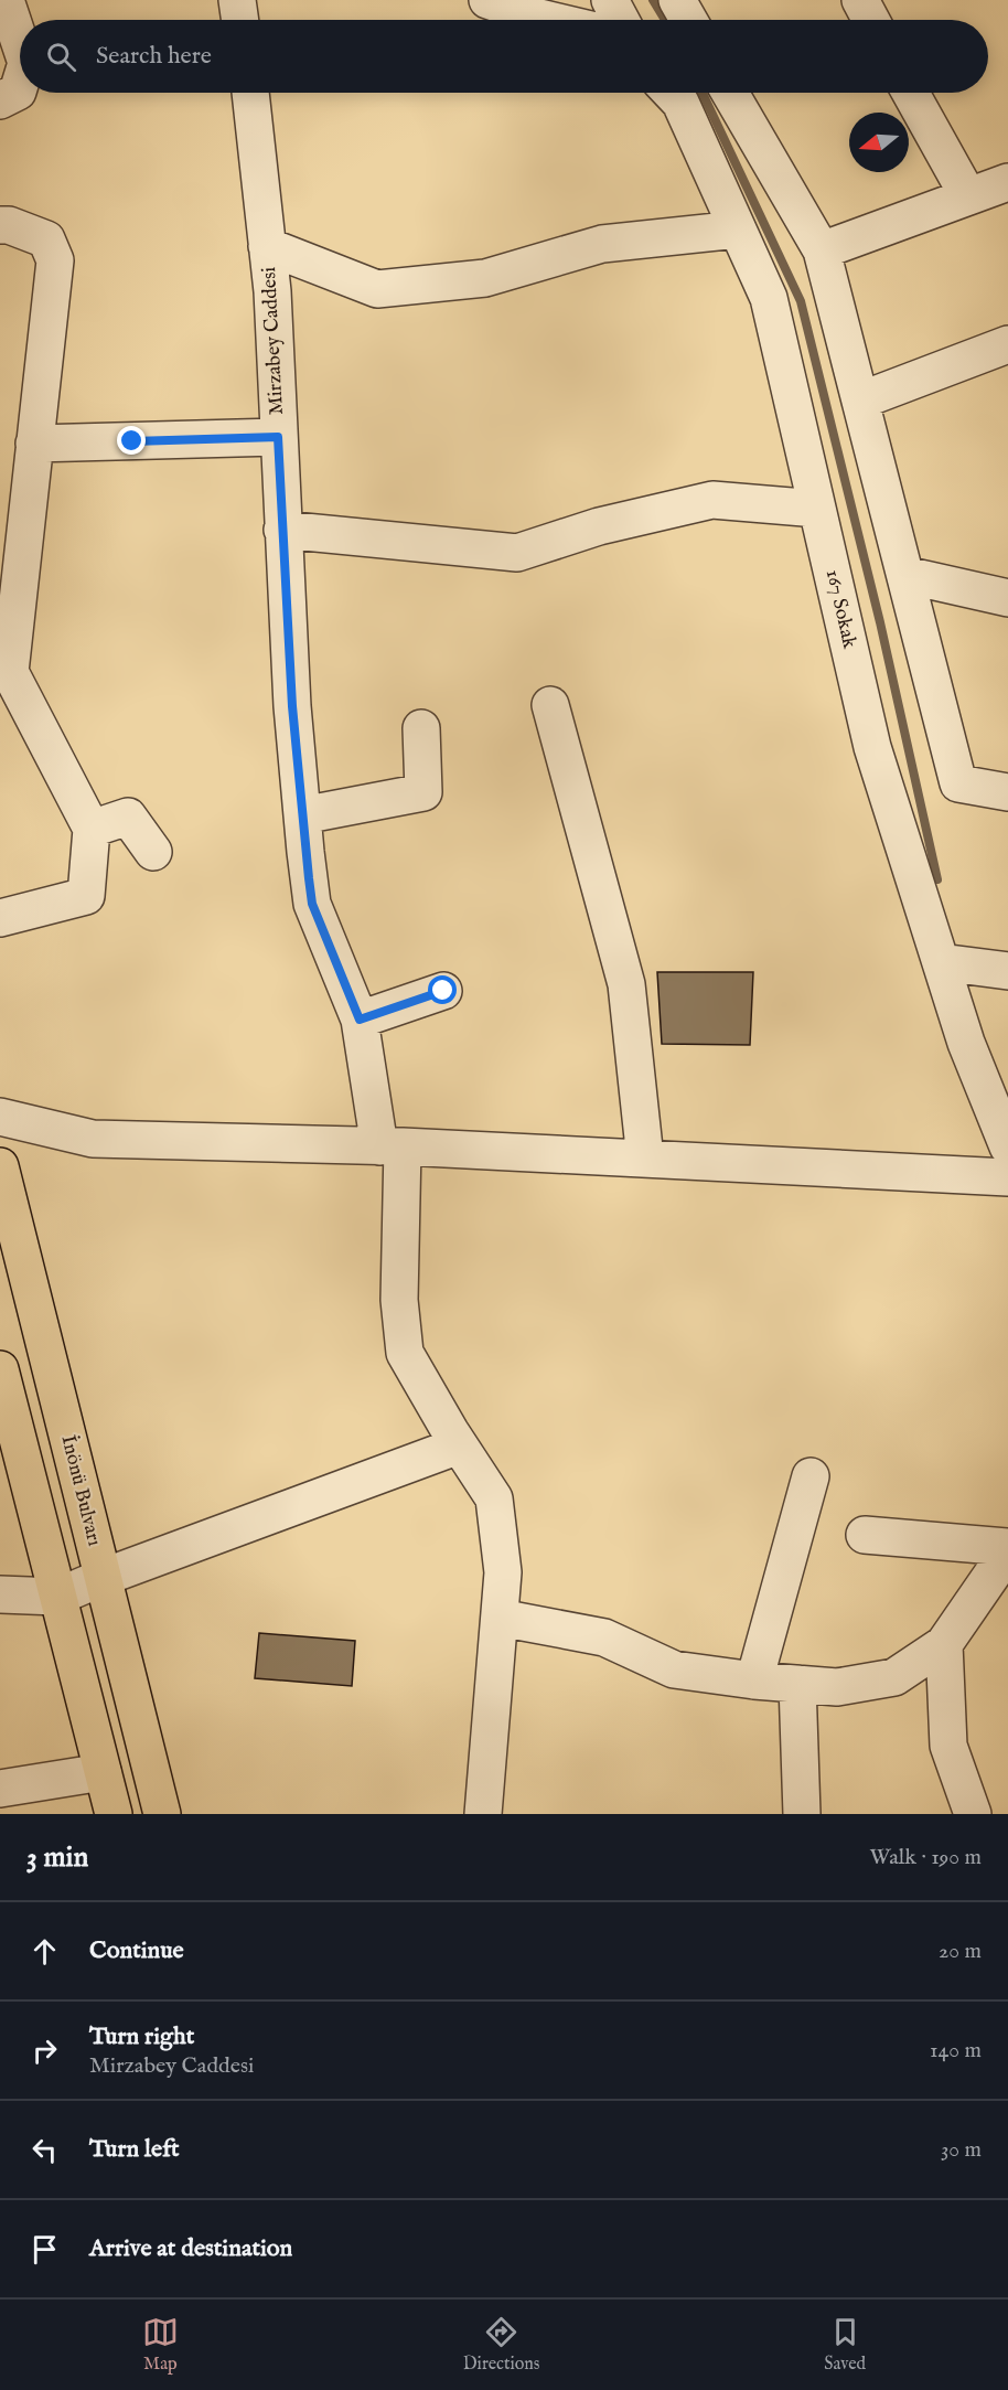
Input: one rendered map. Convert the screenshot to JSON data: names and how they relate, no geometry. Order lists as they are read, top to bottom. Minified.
{"streets":{"main road":["İnönü Bulvarı"],"street":["Mirzabey Caddesi","167 Sokak"]},"north":"left","page":{"search":"Search here","heading":["3 min","Walk · 190 m"],"list":[["Continue","20 m"],["Turn right","Mirzabey Caddesi","140 m"],["Turn left","30 m"],"Arrive at destination"],"nav":["Map","Directions","Saved"]}}
